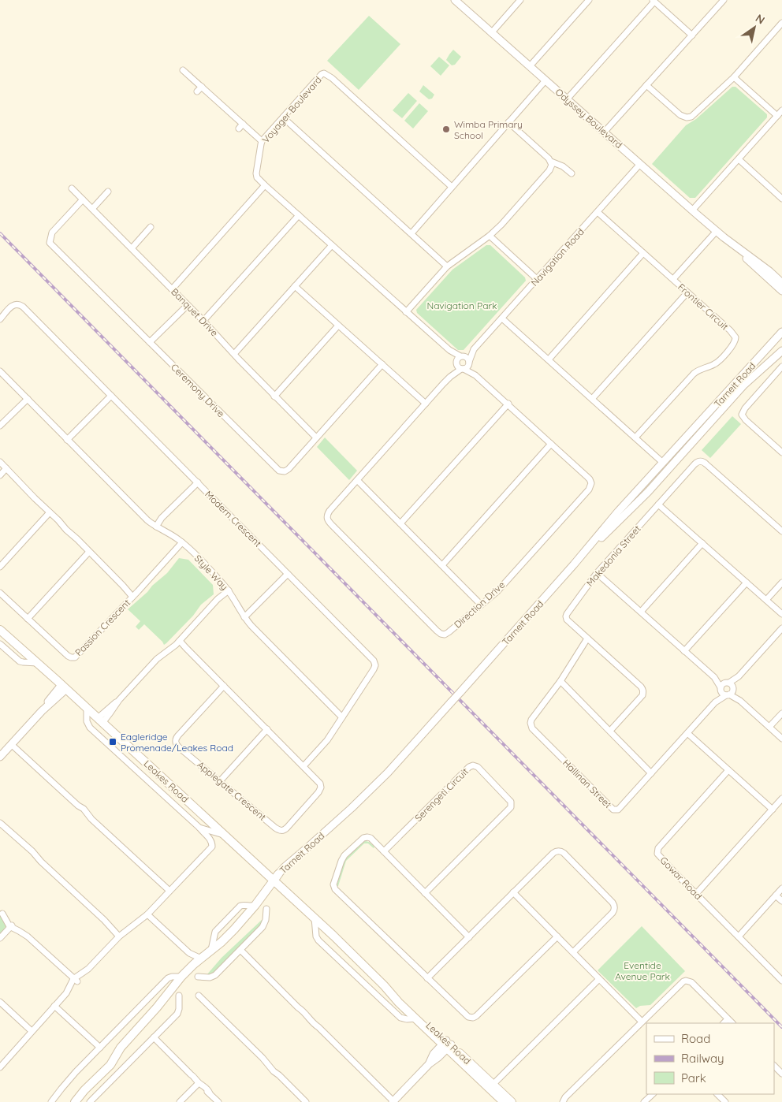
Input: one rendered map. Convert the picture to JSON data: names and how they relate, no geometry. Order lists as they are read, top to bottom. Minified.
{"streets":{"main road":["Tarneit Road","Leakes Road"],"street":["Voyager Boulevard","Odyssey Boulevard","Navigation Road","Frontier Circuit","Banquet Drive","Ceremony Drive","Modern Crescent","Makedonia Street","Style Way","Direction Drive","Passion Crescent","Hallinan Street","Applegate Crescent","Serengeti Circuit","Gowar Road"]},"crossings":[["Voyager Boulevard","Navigation Road"],["Odyssey Boulevard","Navigation Road"],["Navigation Road","Frontier Circuit"],["Banquet Drive","Ceremony Drive"],["Tarneit Road","Leakes Road"],["Modern Crescent","Style Way"],["Modern Crescent","Applegate Crescent"],["Makedonia Street","Hallinan Street"],["Style Way","Passion Crescent"]],"parks":["Navigation Park","Eventide Avenue Park"],"places":{"other":["Wimba Primary School"],"transit":["Eagleridge Promenade/Leakes Road"]},"legend":["Road","Railway","Park"],"north":"top right"}
